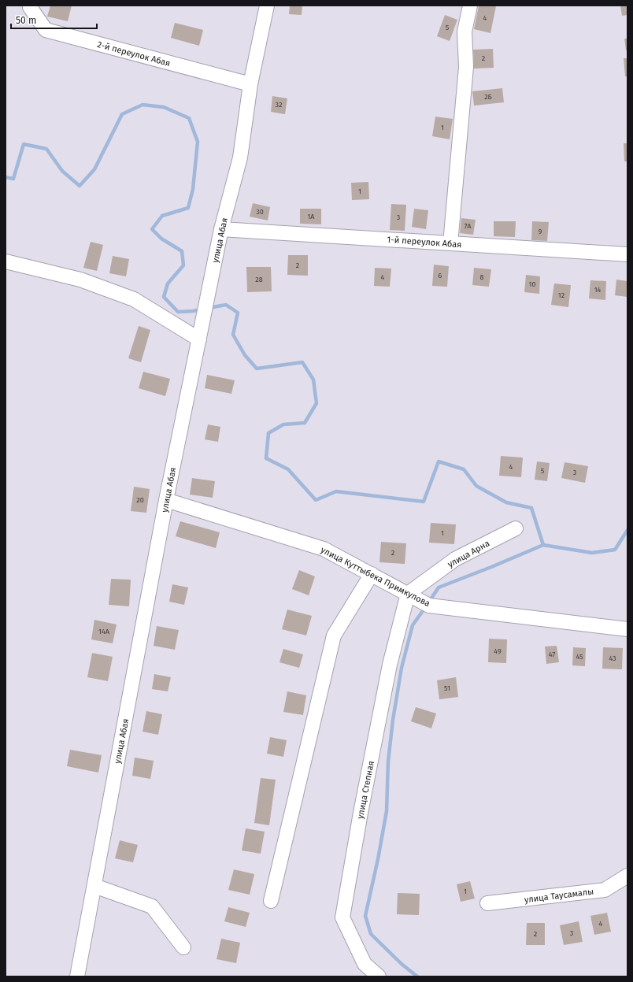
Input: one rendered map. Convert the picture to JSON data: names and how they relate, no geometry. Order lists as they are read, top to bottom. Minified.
{"streets":{"street":["2-й переулок Абая","улица Абая","1-й переулок Абая","улица Арна","улица Куттыбека Примкулова","улица Степная","улица Таусамалы"]},"crossings":[["2-й переулок Абая","улица Абая"],["улица Абая","1-й переулок Абая"],["улица Абая","улица Куттыбека Примкулова"],["улица Арна","улица Куттыбека Примкулова"],["улица Арна","улица Степная"],["улица Куттыбека Примкулова","улица Степная"]],"house_numbers":["4","5","2","2Б","32","1","1","30","1А","3","7А","9","2","6","4","8","28","10","14","12","4","5","3","20","1","2","14А","49","47","45","43","51","1","4","3","2"],"scale_bar":"50 m"}
